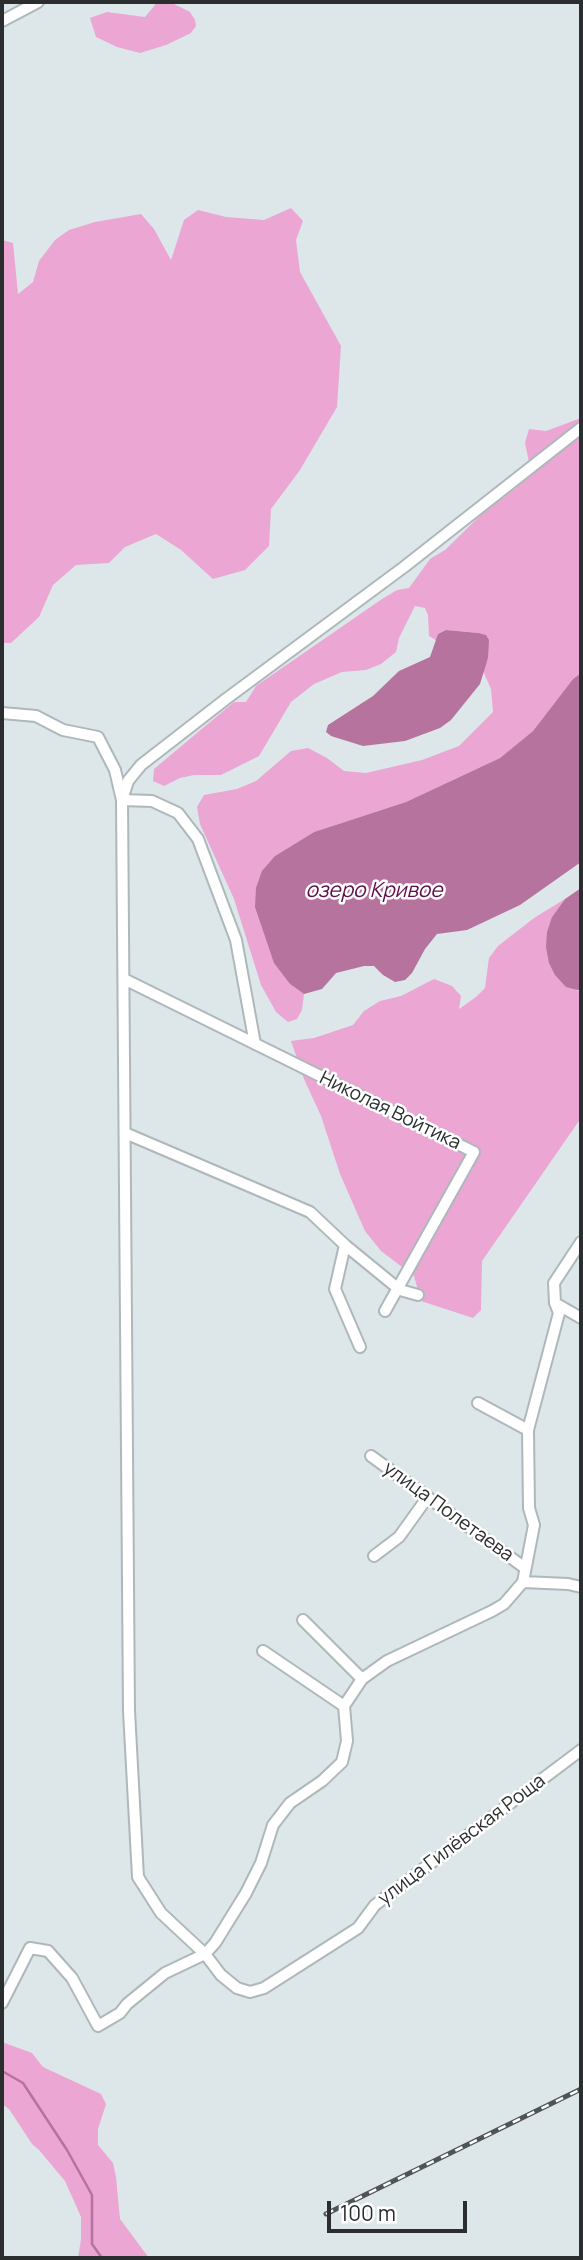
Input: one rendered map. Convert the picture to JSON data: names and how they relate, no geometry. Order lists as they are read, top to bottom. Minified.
{"streets":{"street":["Николая Войтика","улица Полетаева","улица Гилёвская Роща"]},"water":["озеро Кривое"],"scale_bar":"100 m"}
